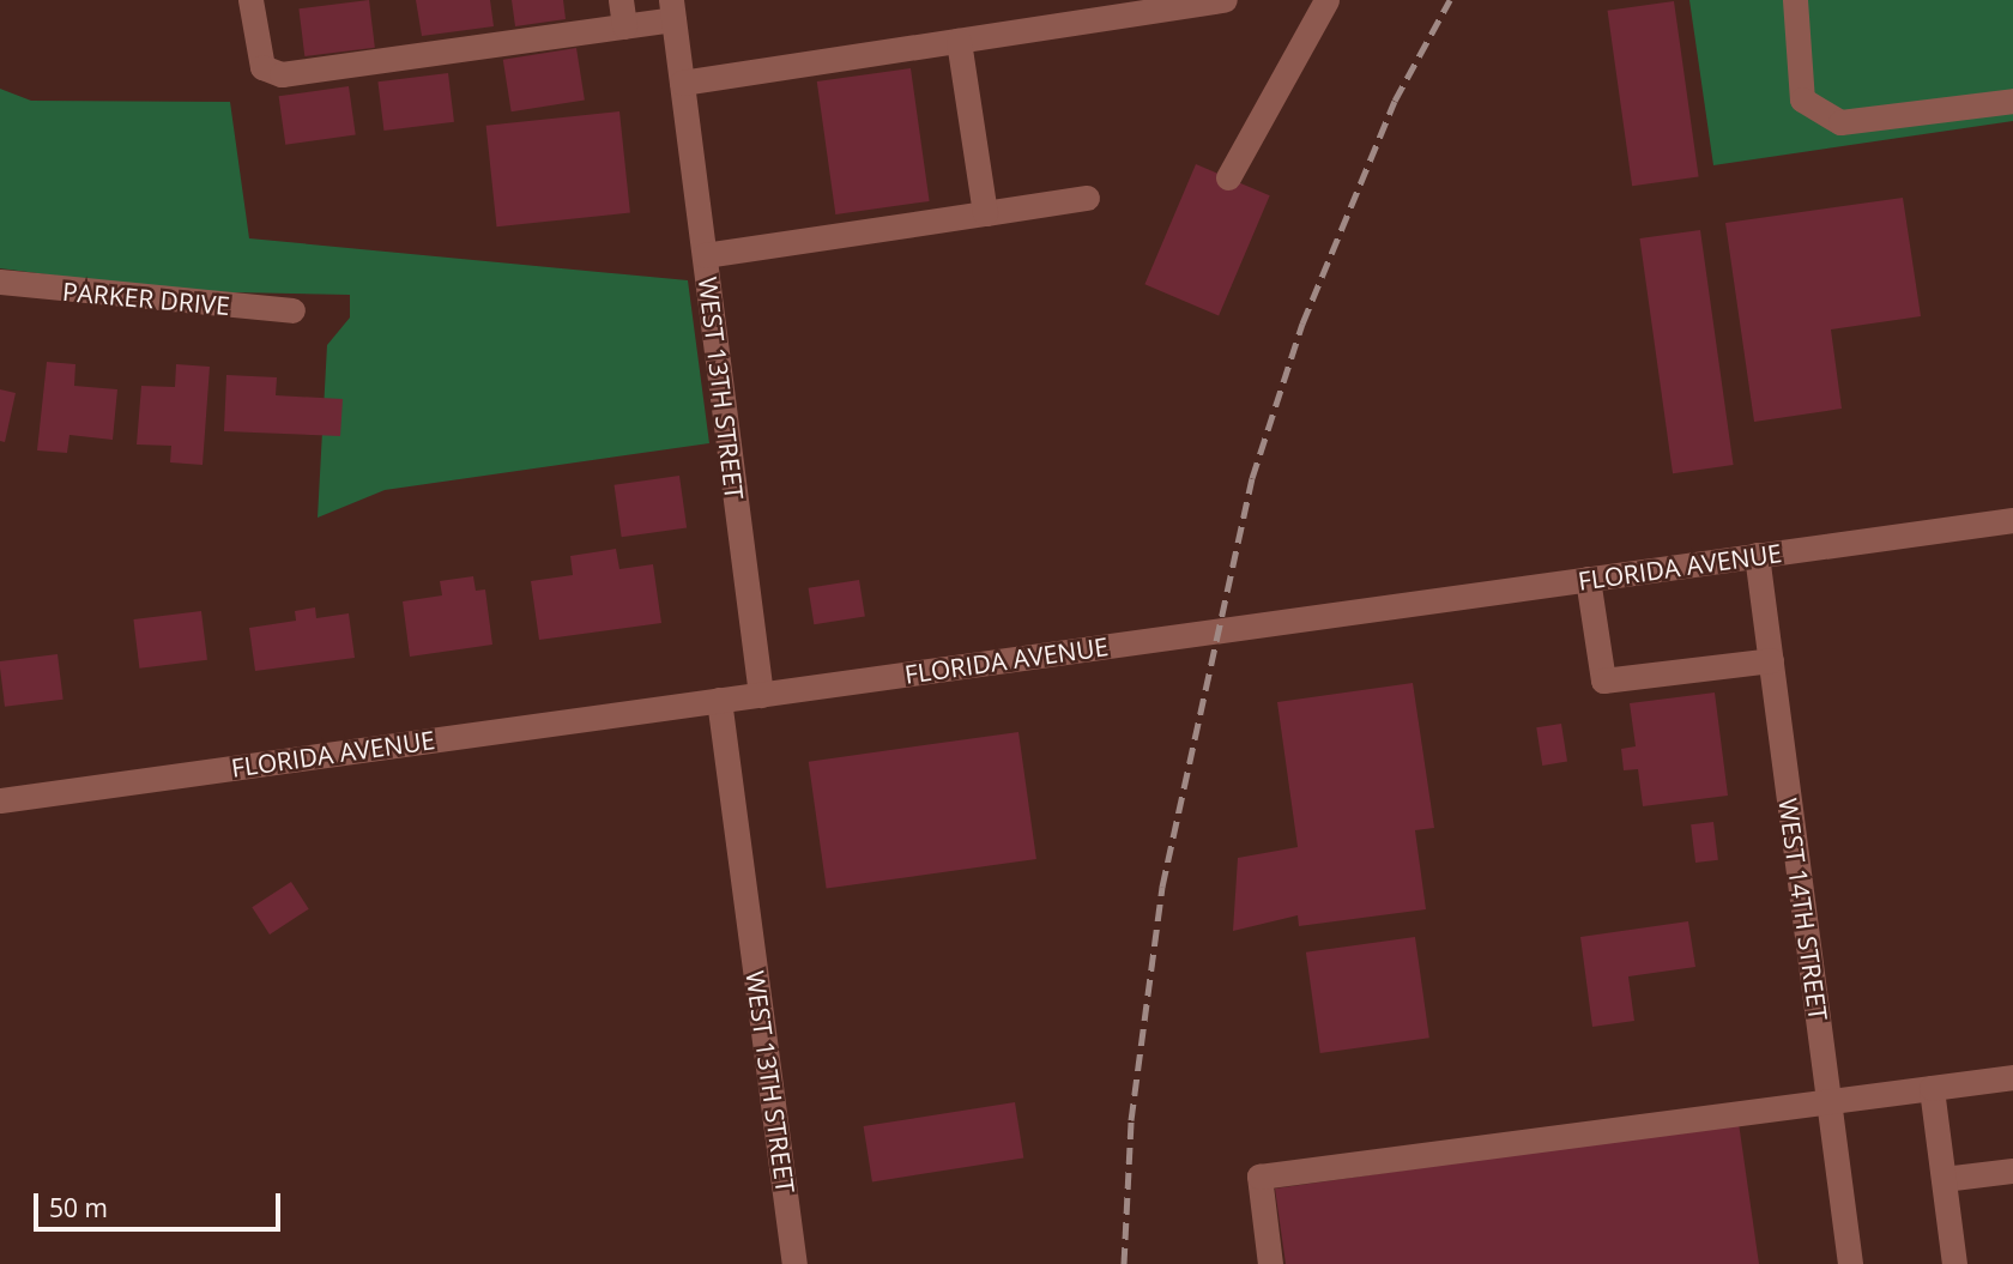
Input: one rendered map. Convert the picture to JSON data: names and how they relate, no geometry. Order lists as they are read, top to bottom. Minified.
{"streets":{"street":["PARKER DRIVE","WEST 13TH STREET","FLORIDA AVENUE","WEST 14TH STREET"]},"crossings":[["WEST 13TH STREET","FLORIDA AVENUE"],["FLORIDA AVENUE","WEST 14TH STREET"]],"scale_bar":"50 m"}
